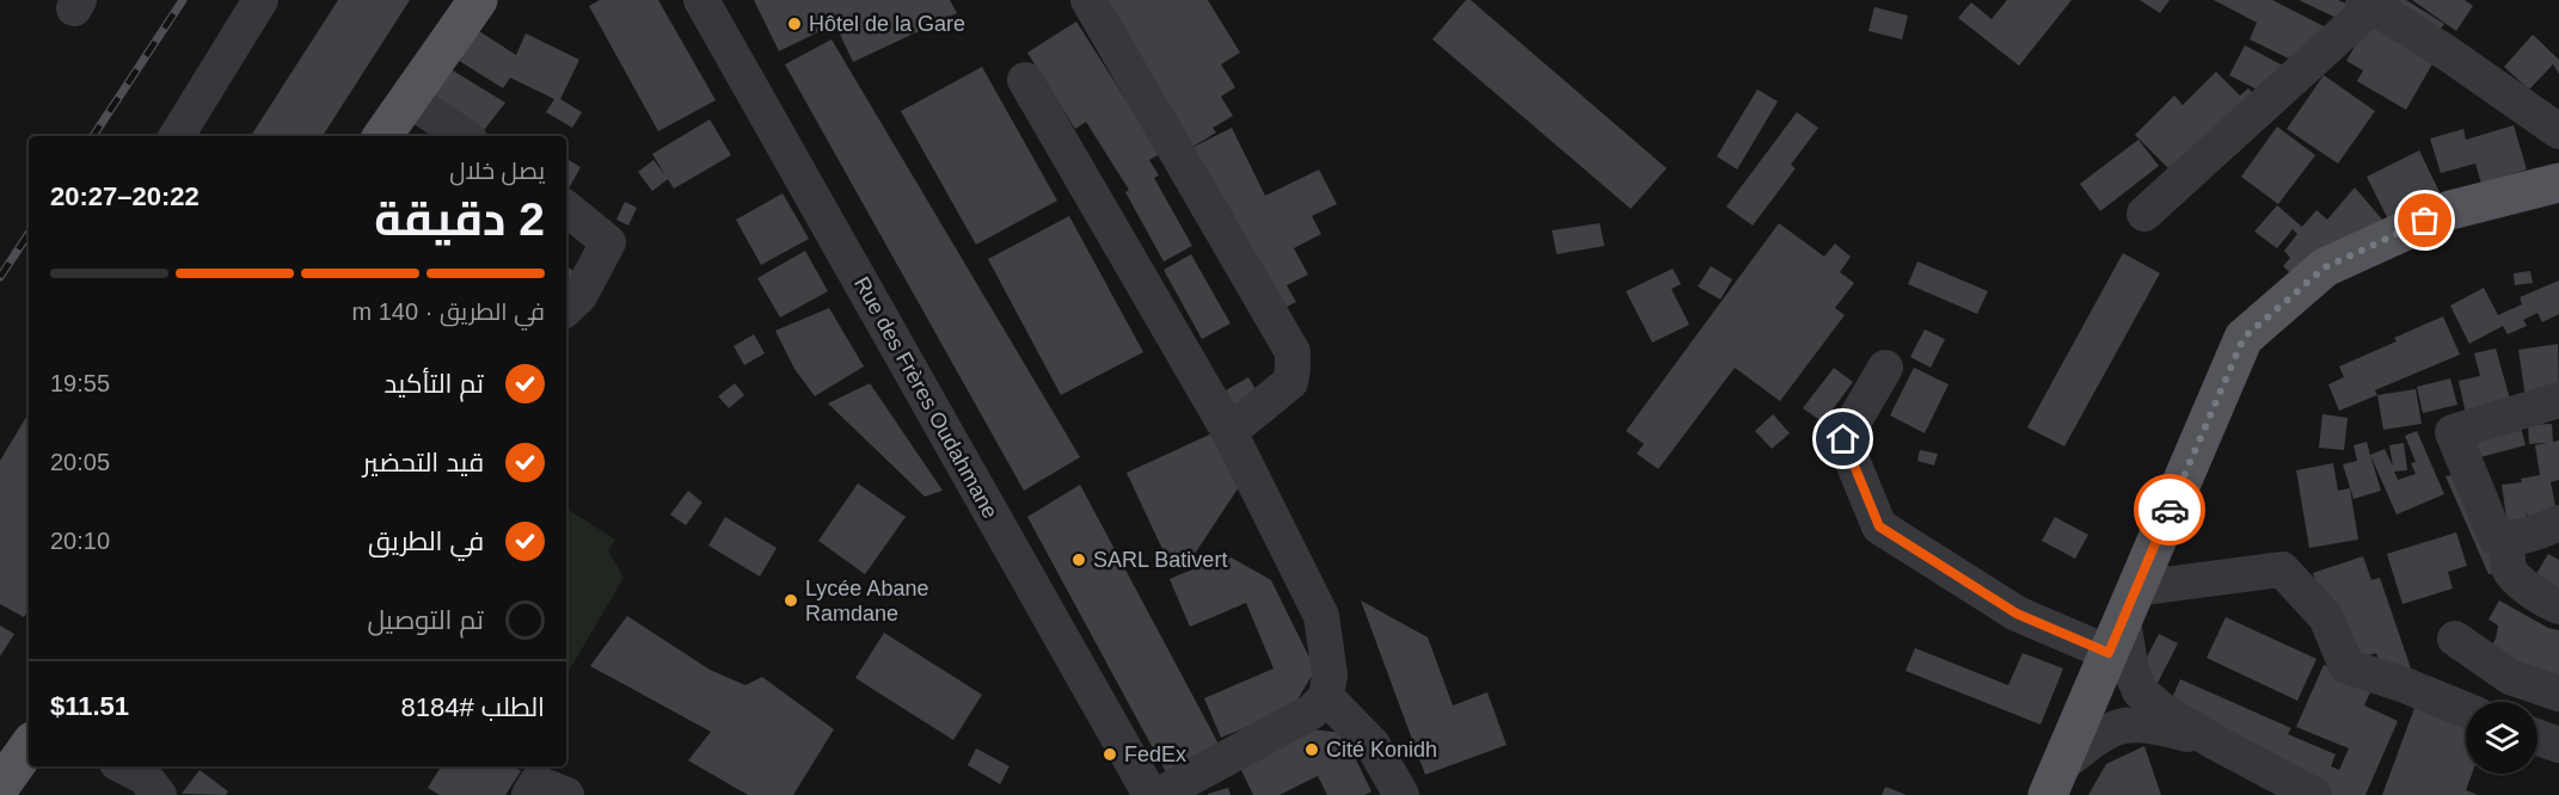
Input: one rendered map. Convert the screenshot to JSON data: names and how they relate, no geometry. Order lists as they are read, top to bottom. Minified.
{"streets":{"street":["Rue des Frères Oudahmane"]},"places":["Hôtel de la Gare","SARL Bativert","Lycée Abane Ramdane","Cité Konidh","FedEx"],"page":{"heading":["2 دقيقة","يصل خلال","20:22–20:27"],"panel":["الطلب #8184","$11.51"],"bar":"في الطريق · 140 m","list":[["تم التأكيد","19:55"],["قيد التحضير","20:05"],["في الطريق","20:10"],"تم التوصيل"]}}
